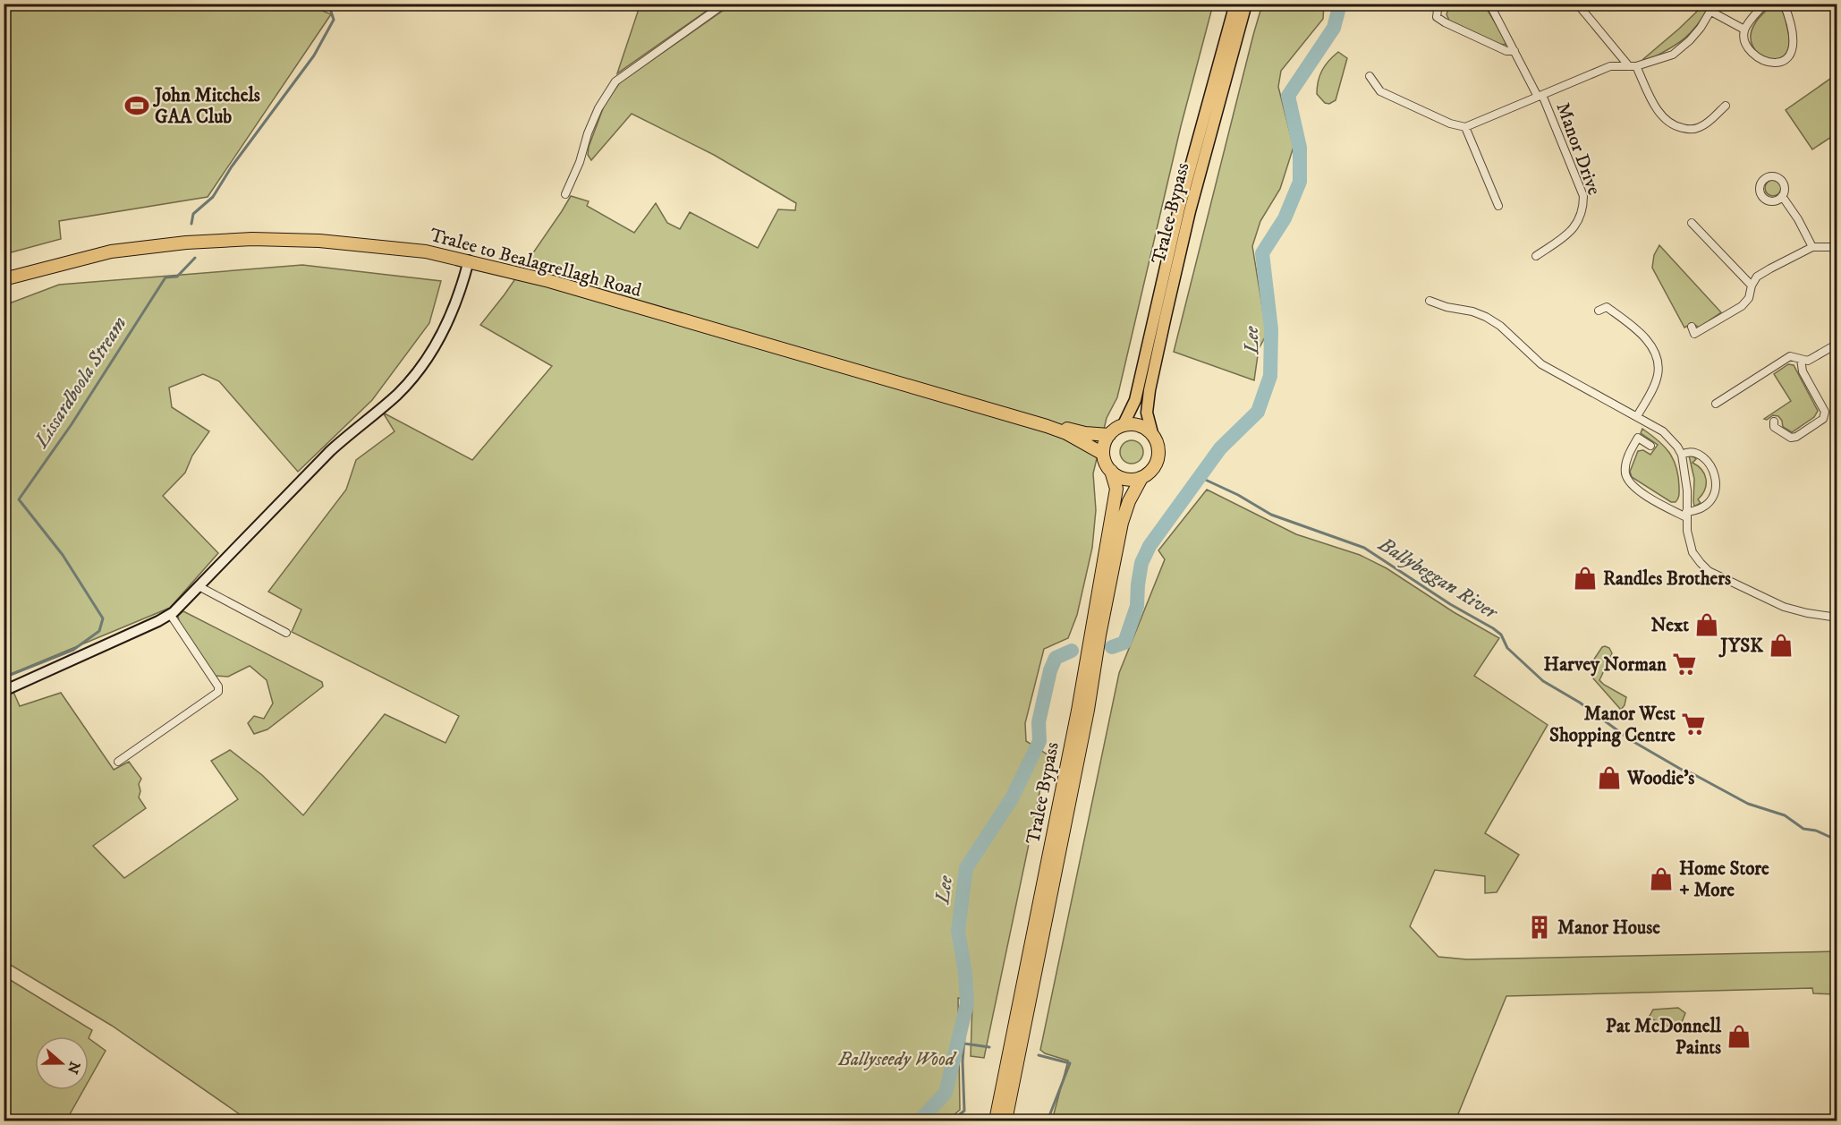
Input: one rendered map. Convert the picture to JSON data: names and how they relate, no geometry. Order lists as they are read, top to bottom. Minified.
{"streets":{"highway":["Tralee Bypass","Tralee to Bealagrellagh Road"],"street":["Manor Drive"]},"crossings":[["Tralee Bypass","Tralee to Bealagrellagh Road"]],"water":["Lee","Lissardboola Stream","Ballybeggan River"],"parks":["Ballyseedy Wood"],"places":{"sports":["John Mitchels GAA Club"],"shop":["Randles Brothers","Next","JYSK","Woodie's","Home Store + More","Pat McDonnell Paints"],"supermarket":["Harvey Norman","Manor West Shopping Centre"],"building":["Manor House"]},"north":"right"}
